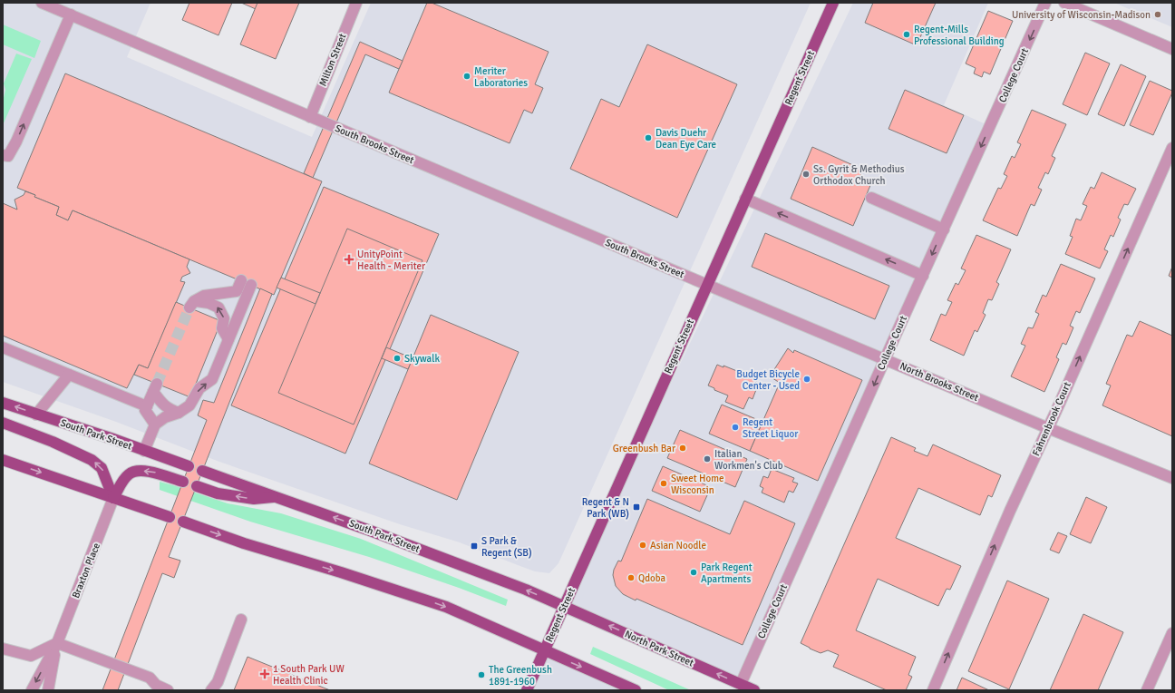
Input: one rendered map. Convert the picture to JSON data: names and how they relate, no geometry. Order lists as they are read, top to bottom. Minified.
{"streets":{"main road":["Regent Street","South Park Street","North Park Street"],"street":["Milton Street","College Court","South Brooks Street","North Brooks Street","Fahrenbrook Court","Braxton Place"]},"crossings":[["Milton Street","South Brooks Street"],["College Court","North Brooks Street"],["College Court","North Park Street"],["Regent Street","South Brooks Street"],["Regent Street","North Brooks Street"],["Regent Street","South Park Street"],["Regent Street","North Park Street"],["South Brooks Street","North Brooks Street"],["North Brooks Street","Fahrenbrook Court"],["South Park Street","North Park Street"]],"one_way":["College Court","Fahrenbrook Court"],"places":{"other":["University of Wisconsin-Madison","Regent-Mills Professional Building","Meriter Laboratories","Davis Duehr Dean Eye Care","Ss. Gyrit & Methodius Orthodox Church","Skywalk","Budget Bicycle Center - Used","Regent Street Liquor","Greenbush Bar","Italian Workmen's Club","Sweet Home Wisconsin","Asian Noodle","Park Regent Apartments","Qdoba","The Greenbush 1891-1960"],"health":["UnityPoint Health - Meriter","1 South Park UW Health Clinic"],"transit":["Regent & N Park (WB)","S Park & Regent (SB)"]}}
